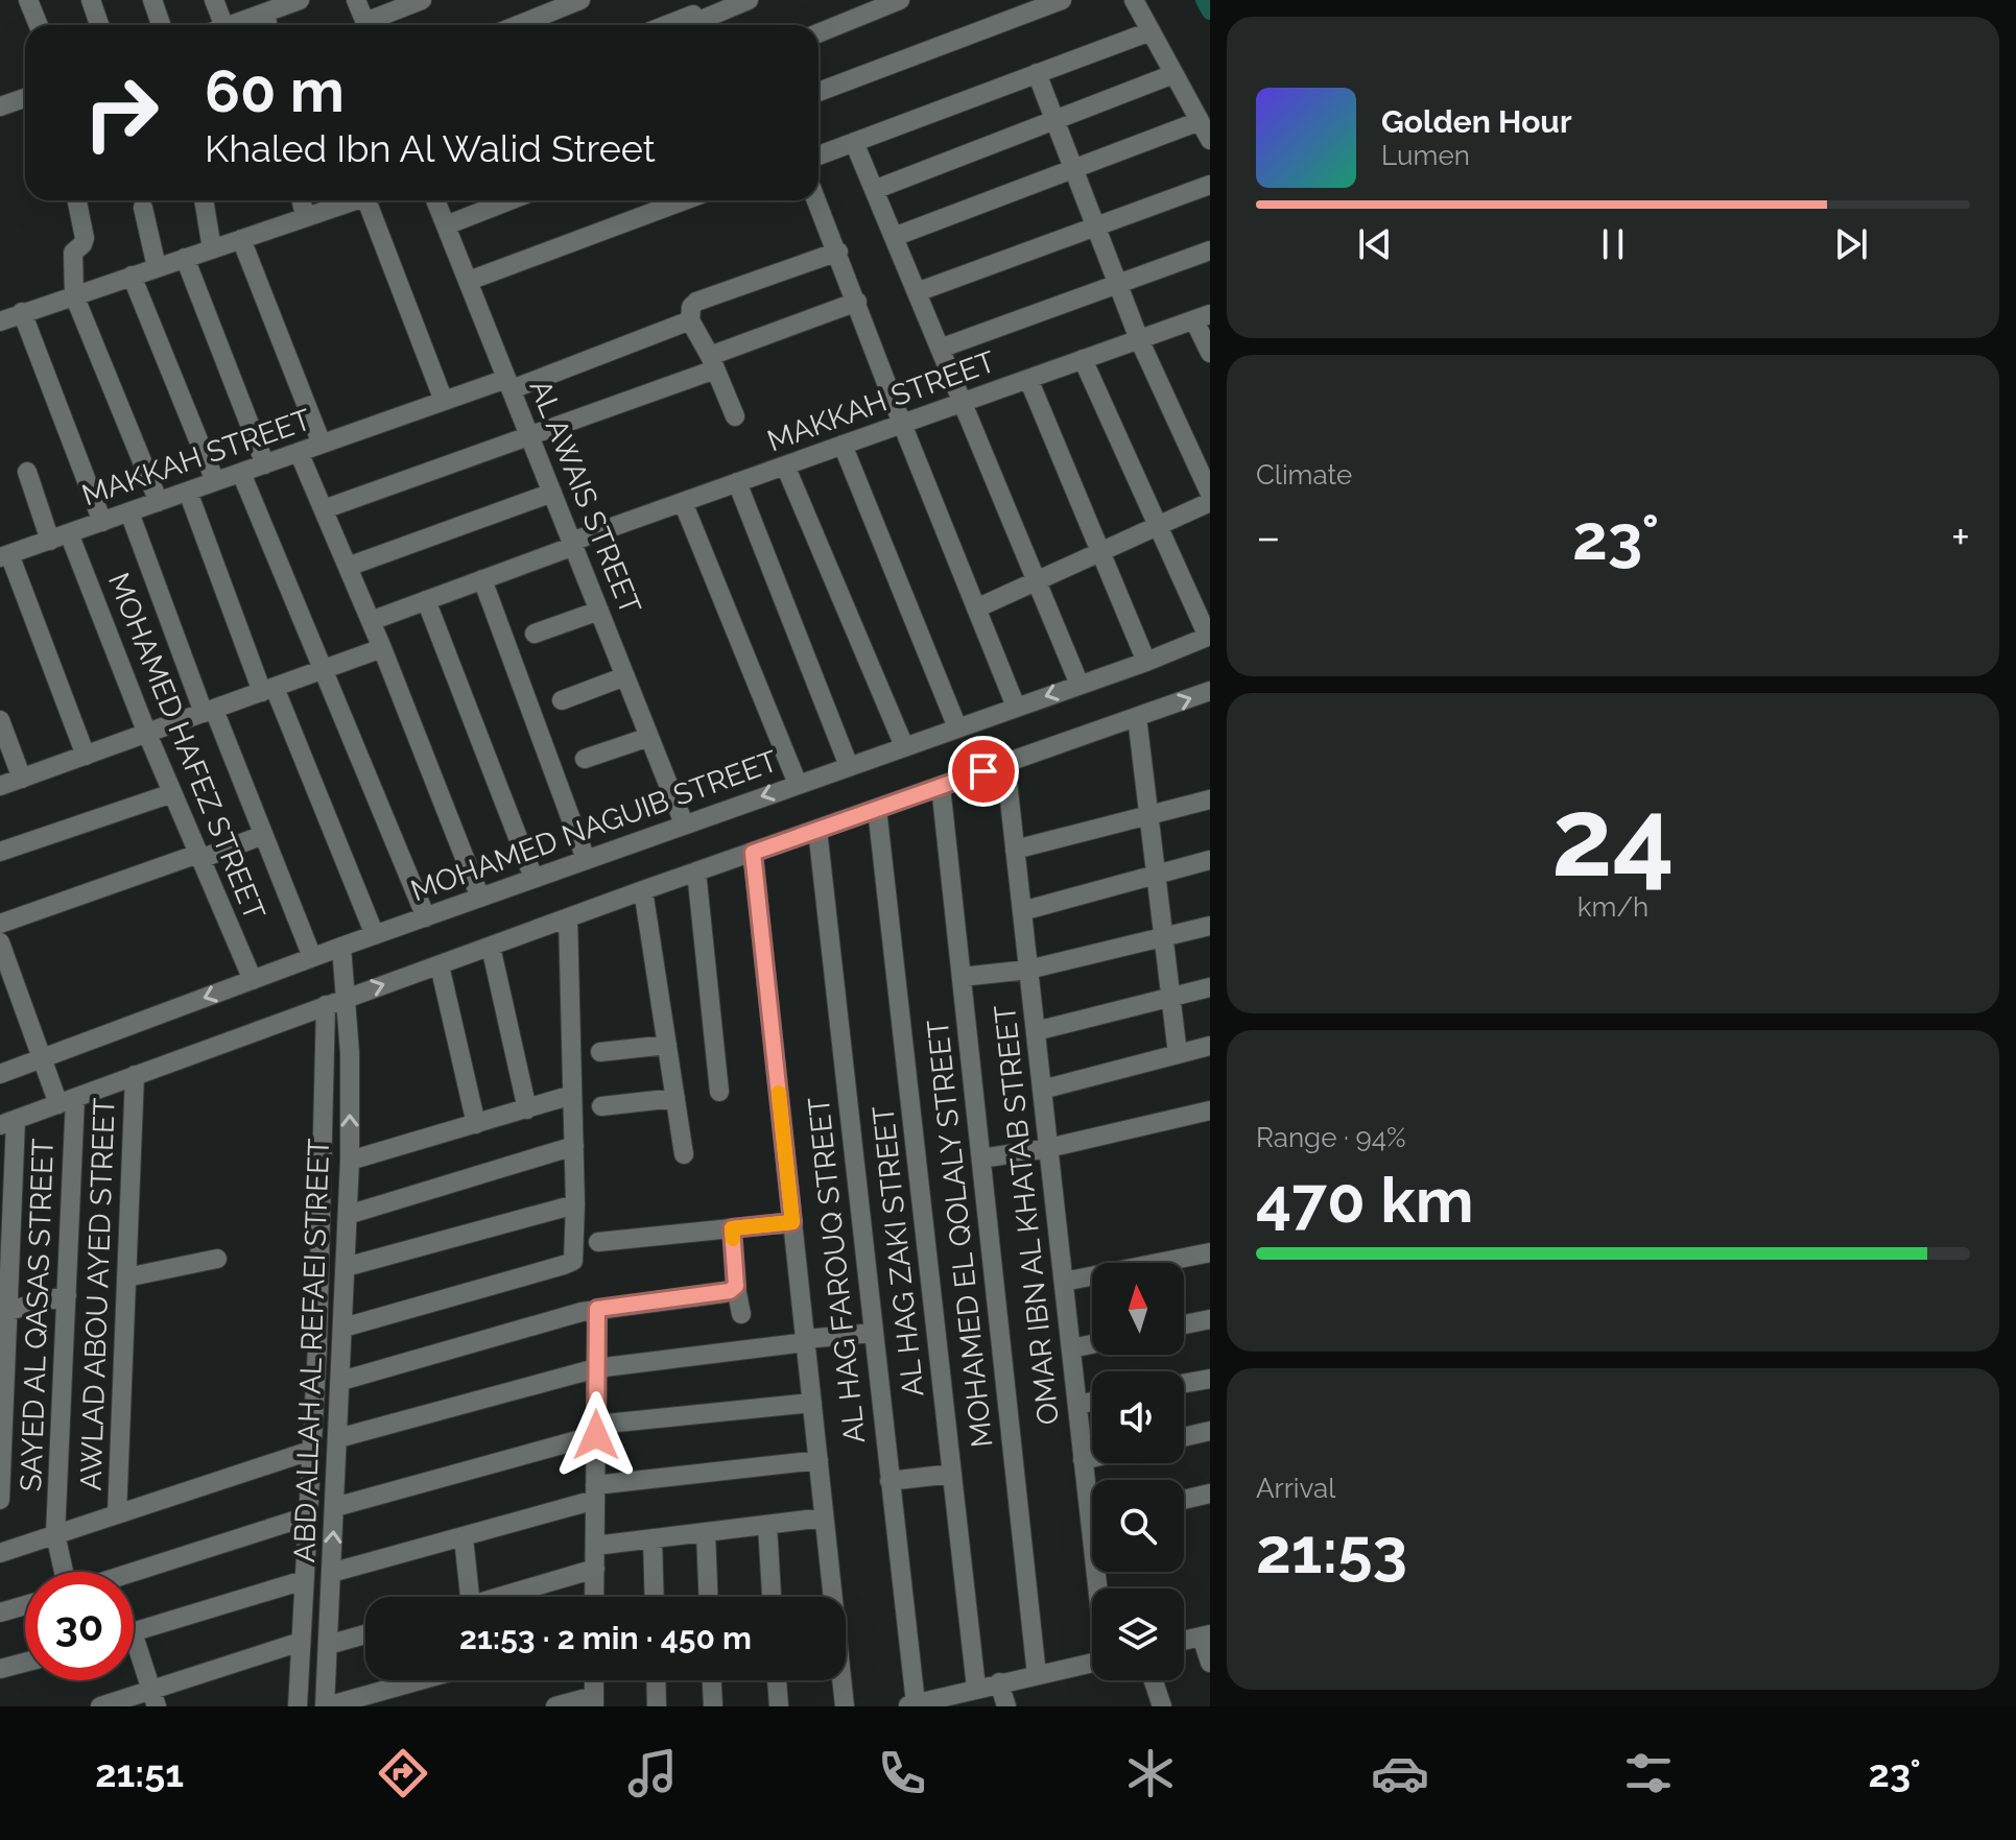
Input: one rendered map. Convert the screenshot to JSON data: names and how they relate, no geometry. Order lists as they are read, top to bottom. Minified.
{"streets":{"street":["MAKKAH STREET","AL AWAIS STREET","MOHAMED HAFEZ STREET","MOHAMED NAGUIB STREET","OMAR IBN AL KHATAB STREET","MOHAMED EL QOLALY STREET","AL HAG ZAKI STREET","AL HAG FAROUQ STREET","AWLAD ABOU AYED STREET","SAYED AL QASAS STREET","ABD ALLAH AL REFAEI STREET"]},"crossings":[["MAKKAH STREET","AL AWAIS STREET"],["MAKKAH STREET","MOHAMED HAFEZ STREET"],["AL AWAIS STREET","MOHAMED NAGUIB STREET"],["MOHAMED HAFEZ STREET","MOHAMED NAGUIB STREET"],["MOHAMED NAGUIB STREET","ABD ALLAH AL REFAEI STREET"]],"north":"top","page":{"turn":["60 m","Khaled Ibn Al Walid Street"],"song":["Golden Hour","Lumen"],"tile":["Climate",["24","km/h"],["Range · 94%","470 km"],["Arrival","21:53"]],"heat":["−","23°","+"],"limit":"30","trip":"21:53 · 2 min · 450 m","tabs":["21:51","23°"]}}
